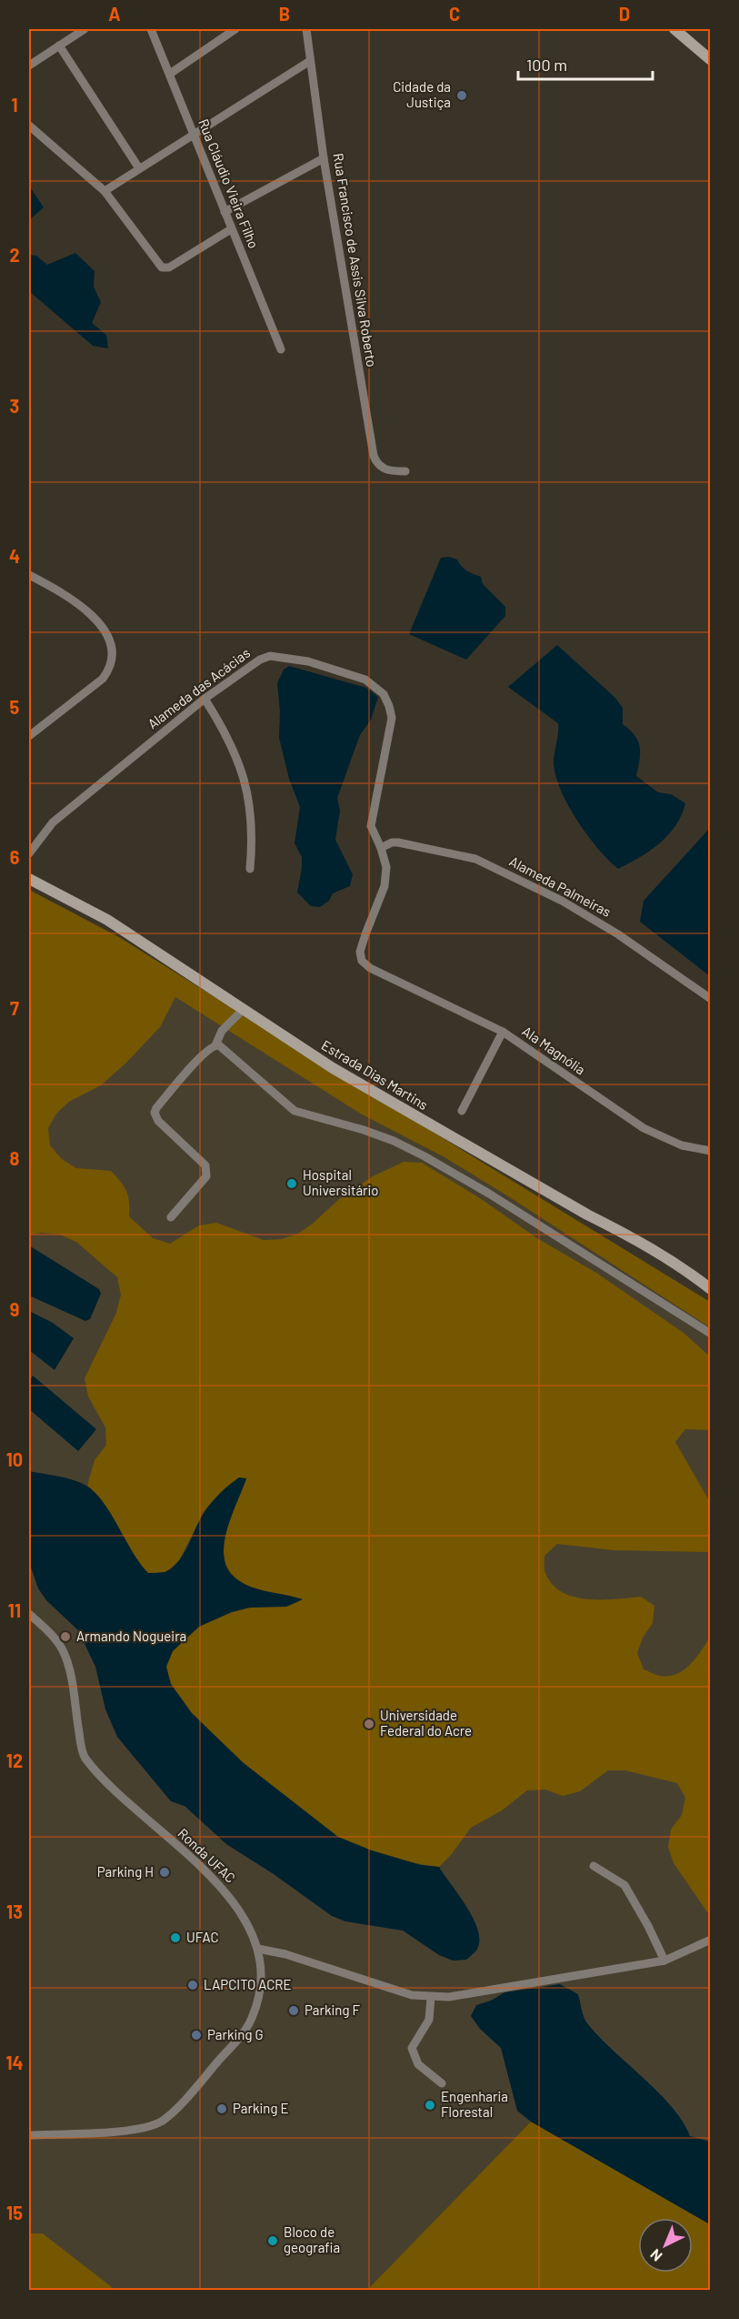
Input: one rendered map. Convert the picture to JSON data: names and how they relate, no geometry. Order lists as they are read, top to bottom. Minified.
{"streets":{"street":["Rua Cláudio Vieira Filho","Rua Francisco de Assis Silva Roberto","Alameda das Acácias","Alameda Palmeiras","Ala Magnólia","Estrada Dias Martins","Ronda UFAC"]},"crossings":[["Alameda das Acácias","Alameda Palmeiras"],["Alameda das Acácias","Ala Magnólia"]],"places":["Cidade da Justiça","Hospital Universitário","Armando Nogueira","Universidade Federal do Acre","Parking H","UFAC","LAPCITO ACRE","Parking F","Parking G","Engenharia Florestal","Parking E","Bloco de geografia"],"scale_bar":"100 m","north":"bottom left","grid":{"columns":["A","B","C","D"],"rows":["1","2","3","4","5","6","7","8","9","10","11","12","13","14","15"]}}
